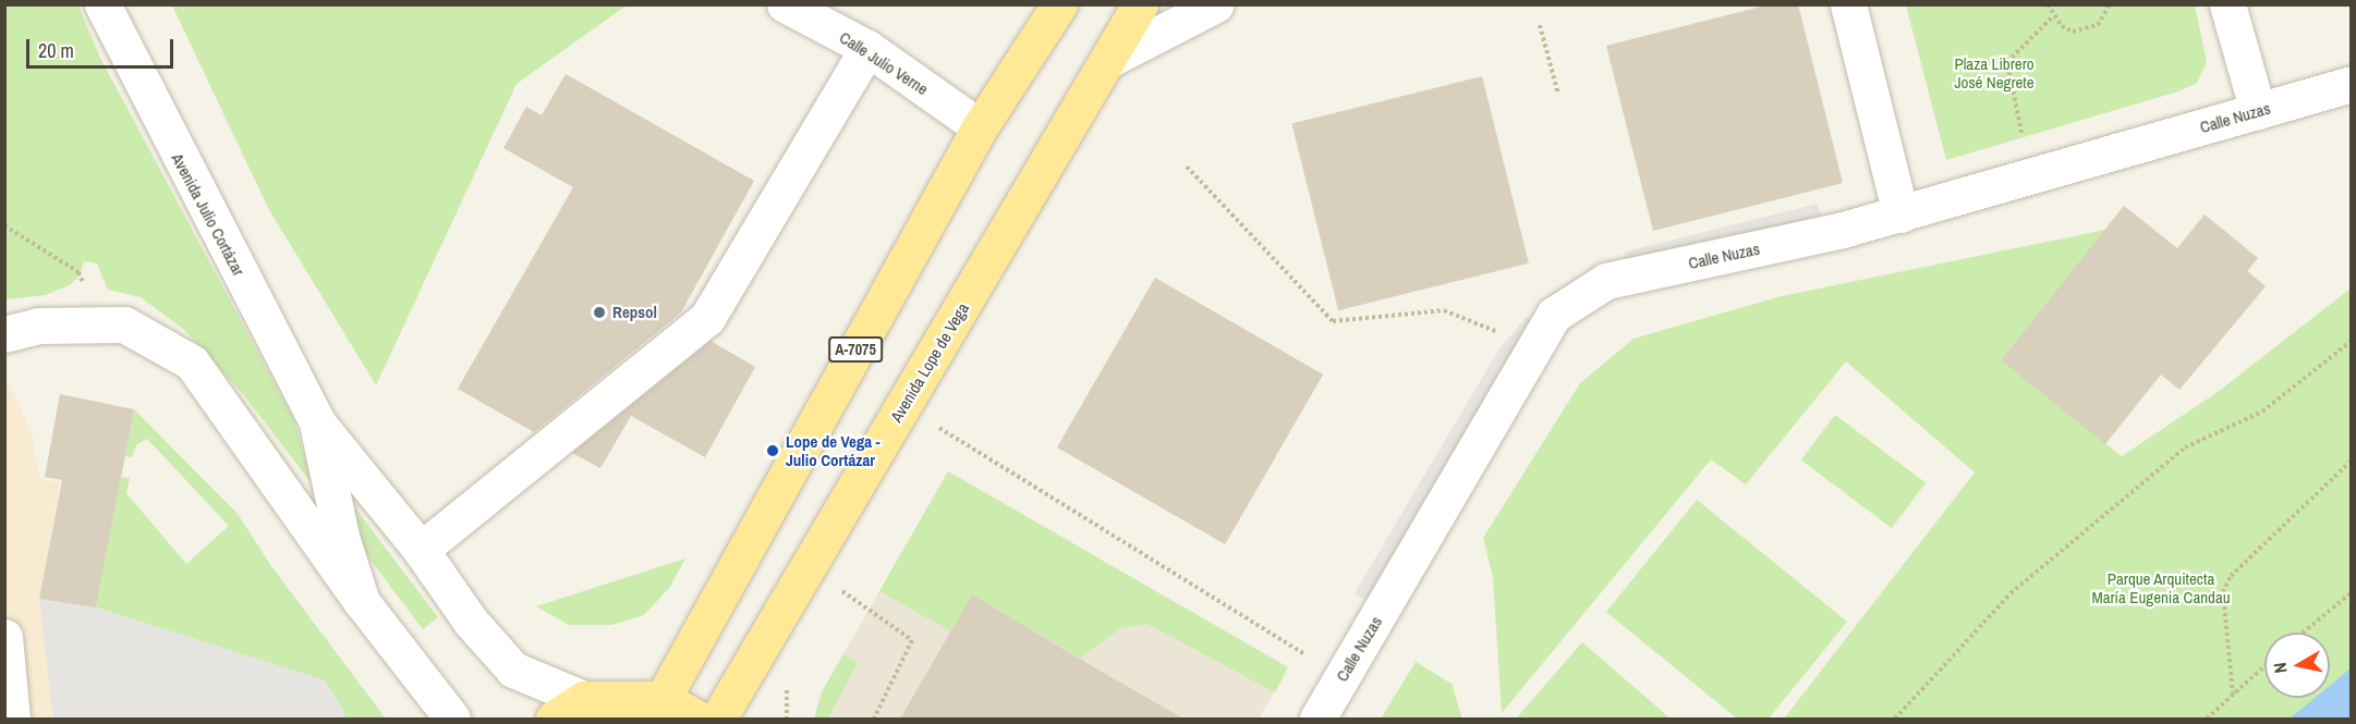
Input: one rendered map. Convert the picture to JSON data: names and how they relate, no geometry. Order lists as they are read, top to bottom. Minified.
{"streets":{"main road":["A-7075","Avenida Lope de Vega"],"street":["Calle Julio Verne","Calle Nuzas","Avenida Julio Cortázar"]},"crossings":[["Calle Julio Verne","A-7075"]],"parks":["Plaza Librero José Negrete","Parque Arquitecta María Eugenia Candau"],"places":["Repsol","Lope de Vega - Julio Cortázar"],"scale_bar":"20 m","north":"left"}
